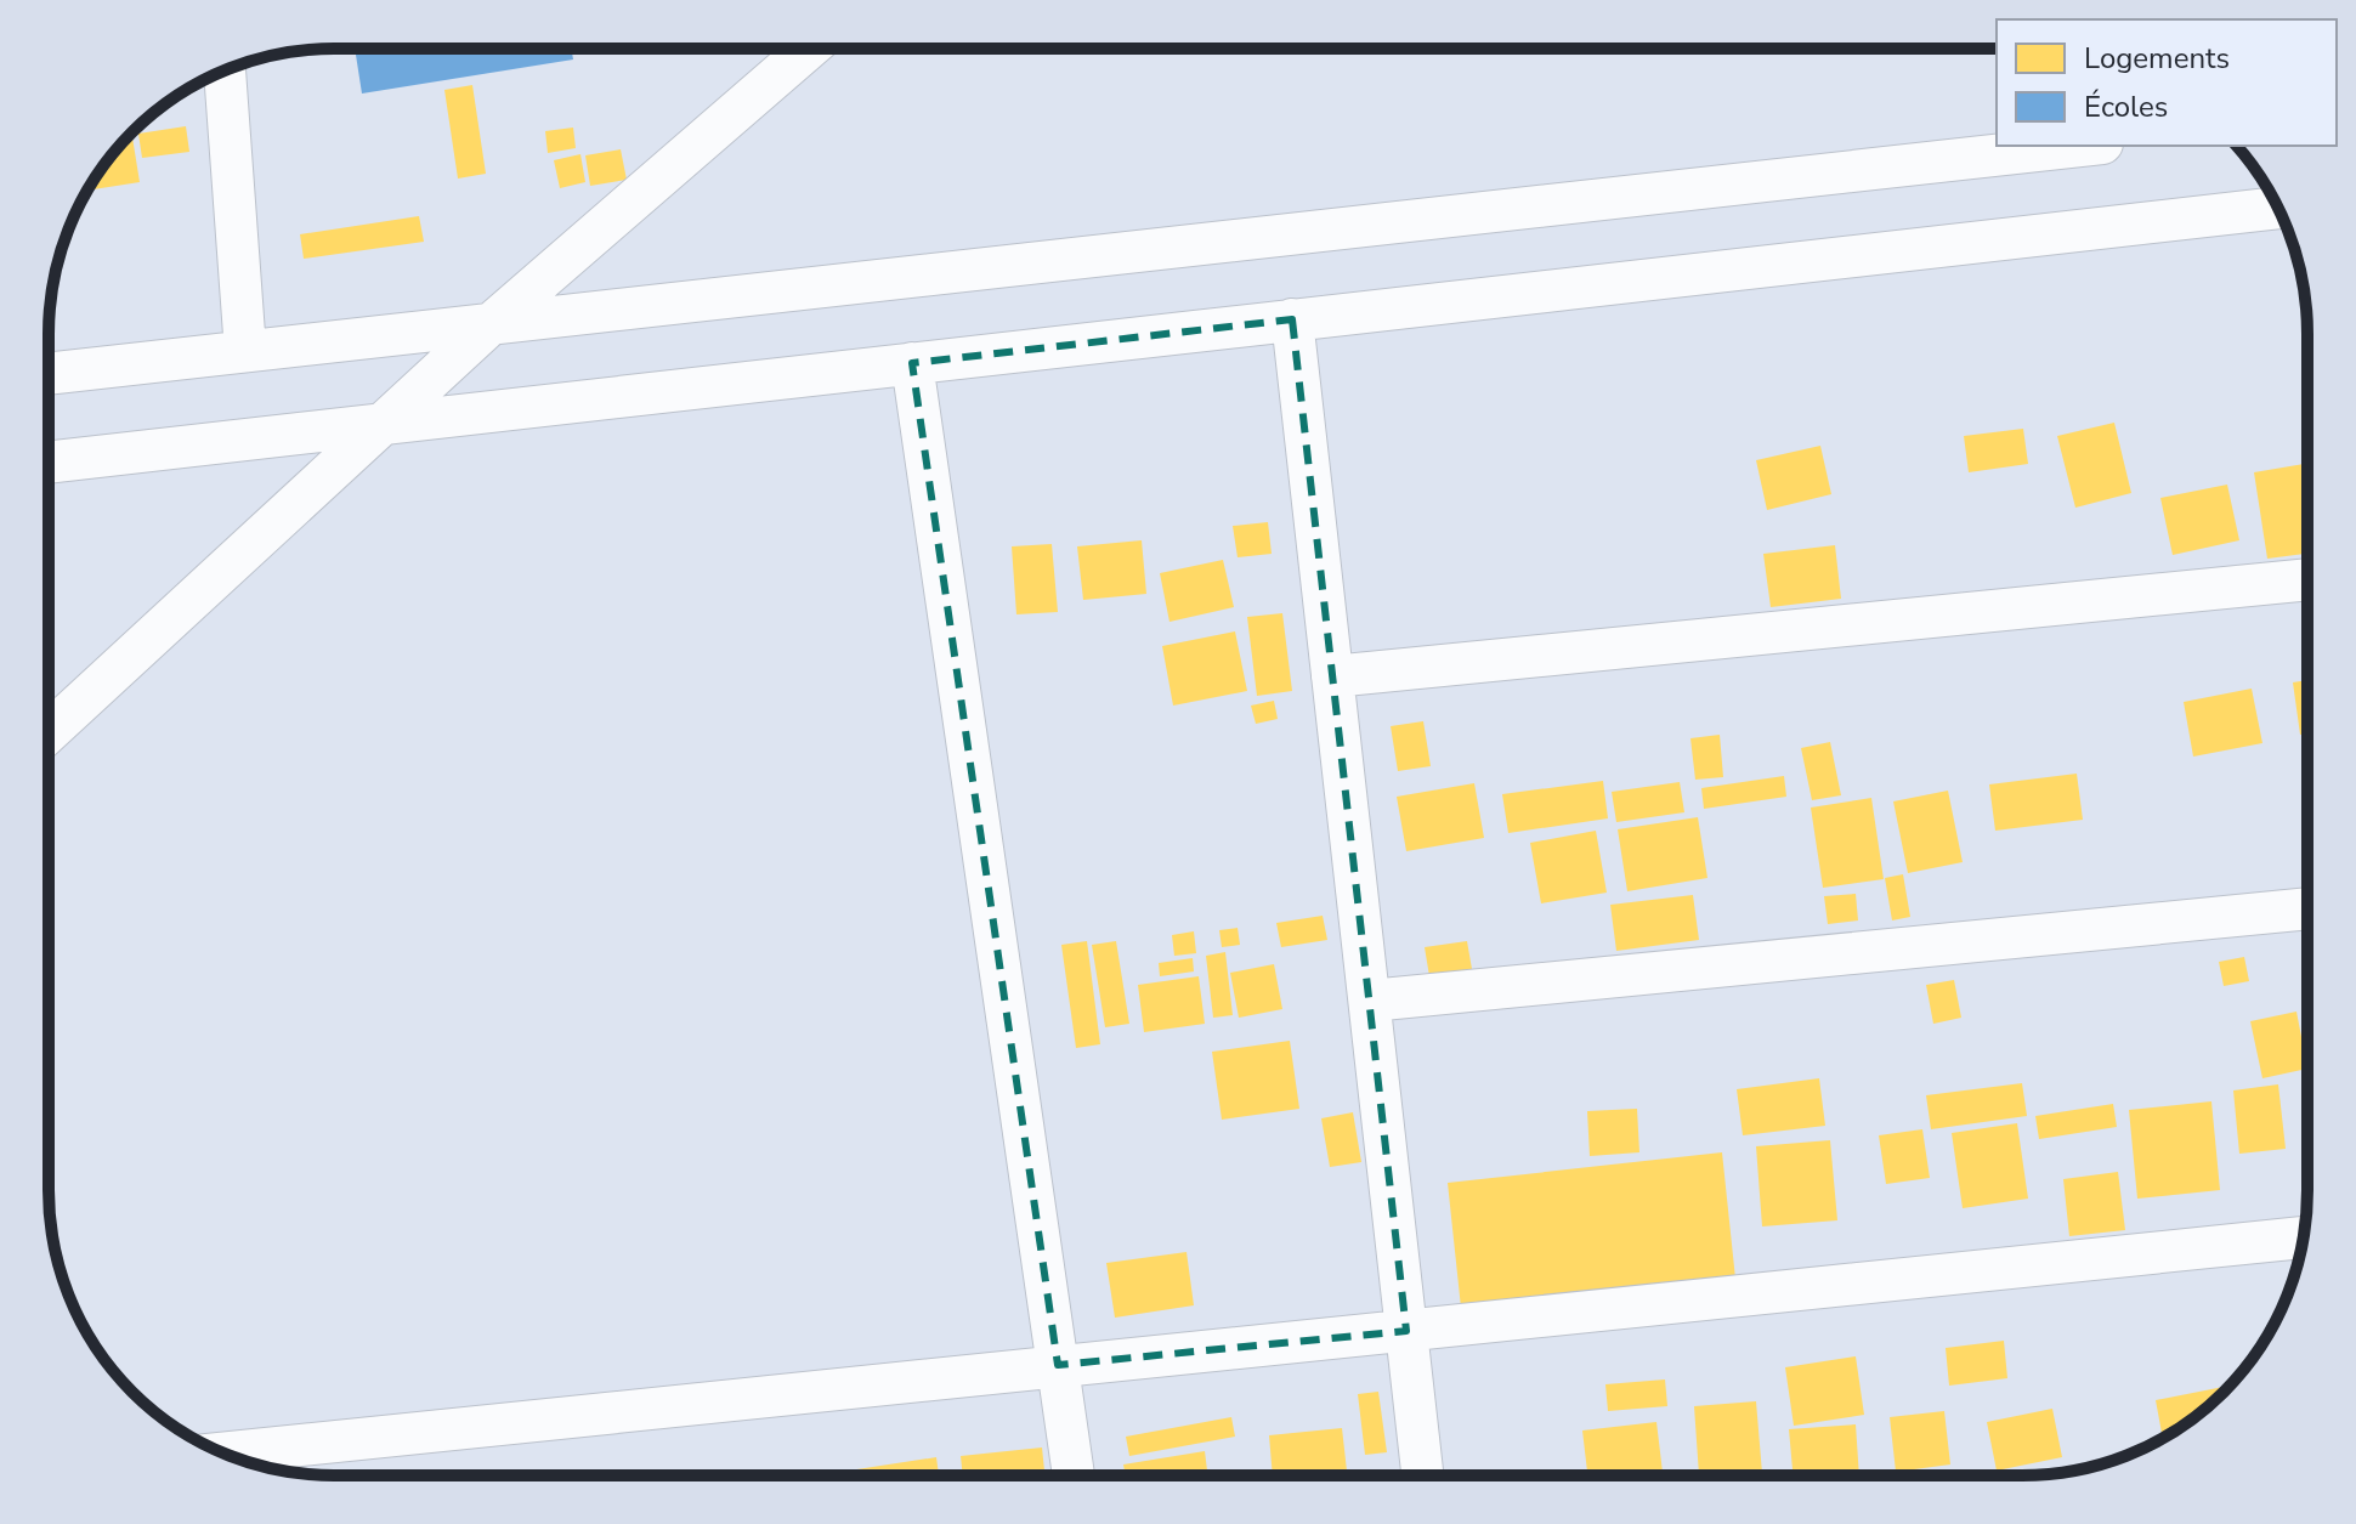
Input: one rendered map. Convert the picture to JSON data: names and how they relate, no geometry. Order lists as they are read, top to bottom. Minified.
{"legend":["Logements","Écoles"]}
